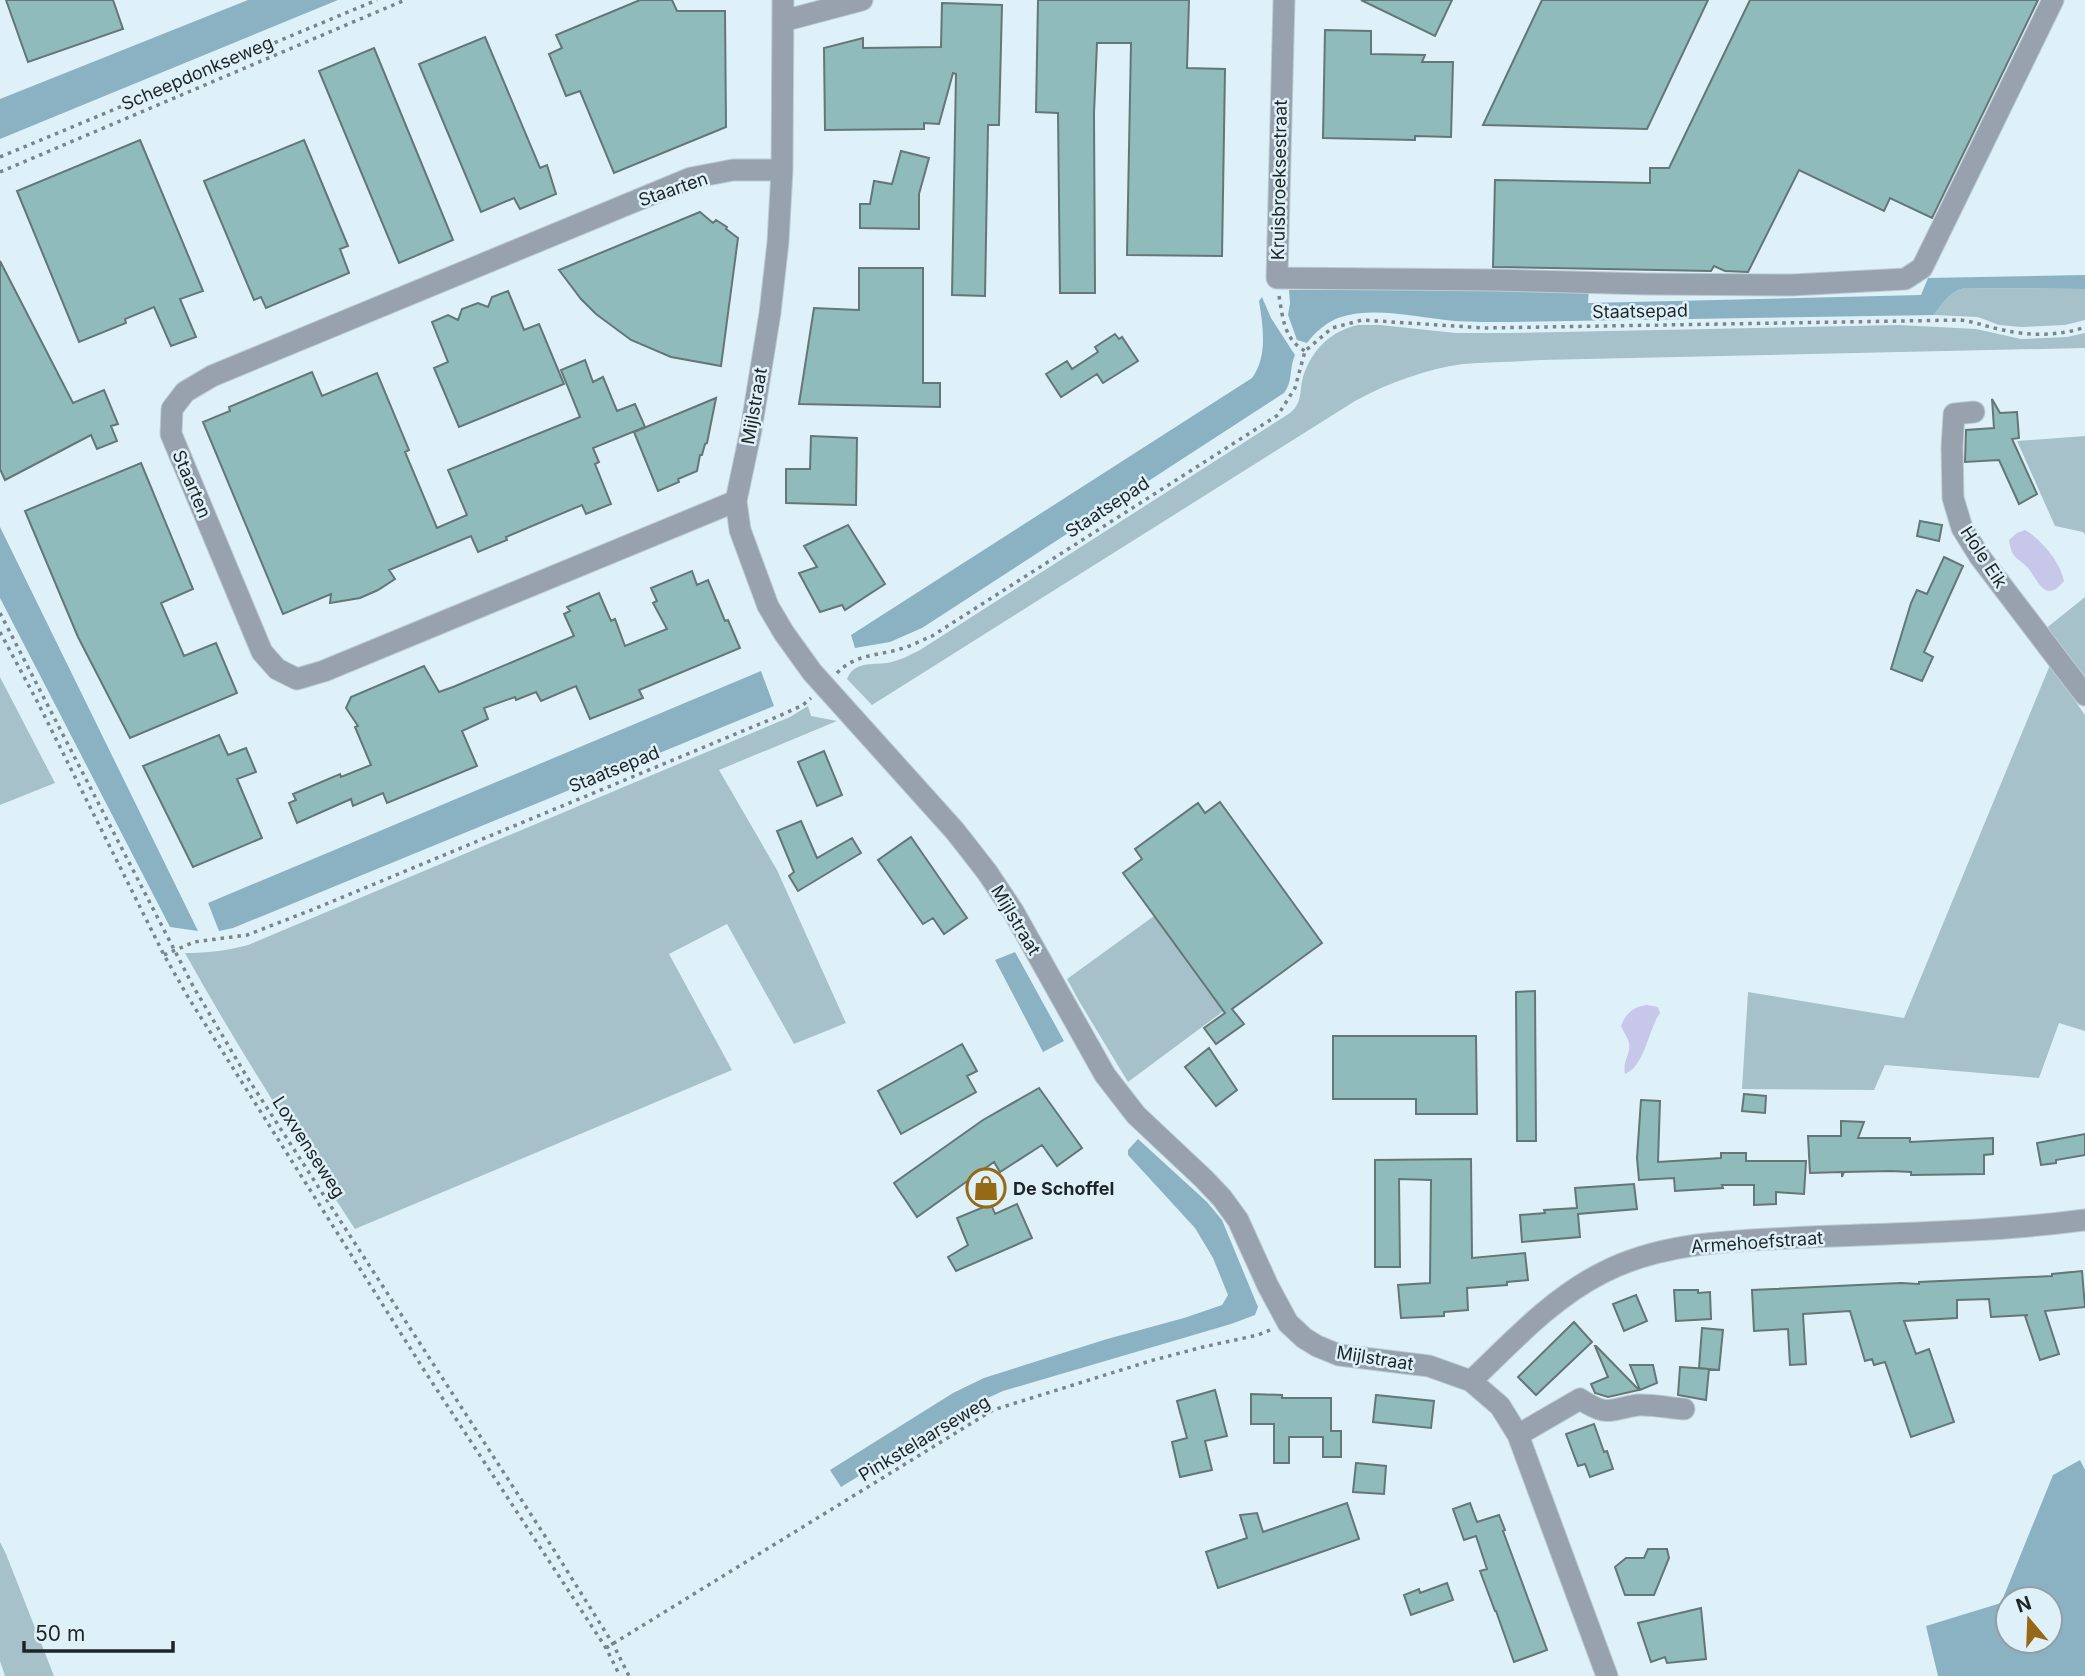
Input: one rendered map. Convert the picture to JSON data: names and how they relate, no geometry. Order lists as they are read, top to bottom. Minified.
{"streets":{"street":["Kruisbroeksestraat","Staarten","Mijlstraat","Hole Eik","Armehoefstraat"],"path":["Scheepdonkseweg","Staatsepad","Loxvenseweg","Pinkstelaarseweg"]},"crossings":[["Kruisbroeksestraat","Staatsepad"],["Staarten","Mijlstraat"],["Staatsepad","Mijlstraat"],["Staatsepad","Loxvenseweg"],["Mijlstraat","Armehoefstraat"],["Mijlstraat","Pinkstelaarseweg"],["Loxvenseweg","Pinkstelaarseweg"]],"places":{"shop":["De Schoffel"]},"scale_bar":"50 m","north":"top"}
